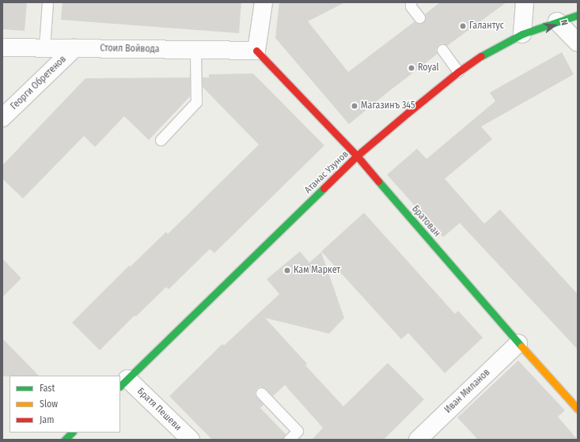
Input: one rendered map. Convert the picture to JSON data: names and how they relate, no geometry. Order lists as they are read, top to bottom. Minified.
{"streets":{"street":["Стоил Войвода","Георги Обретенов","Атанас Узунов","Братован","Иван Миланов","Братя Пешеви"]},"crossings":[["Стоил Войвода","Георги Обретенов"],["Стоил Войвода","Братован"],["Атанас Узунов","Братован"],["Атанас Узунов","Братя Пешеви"],["Братован","Иван Миланов"]],"places":["Галантус","Royal","Магазинъ 345","Кам Маркет"],"legend":["Fast","Slow","Jam"],"north":"right"}
